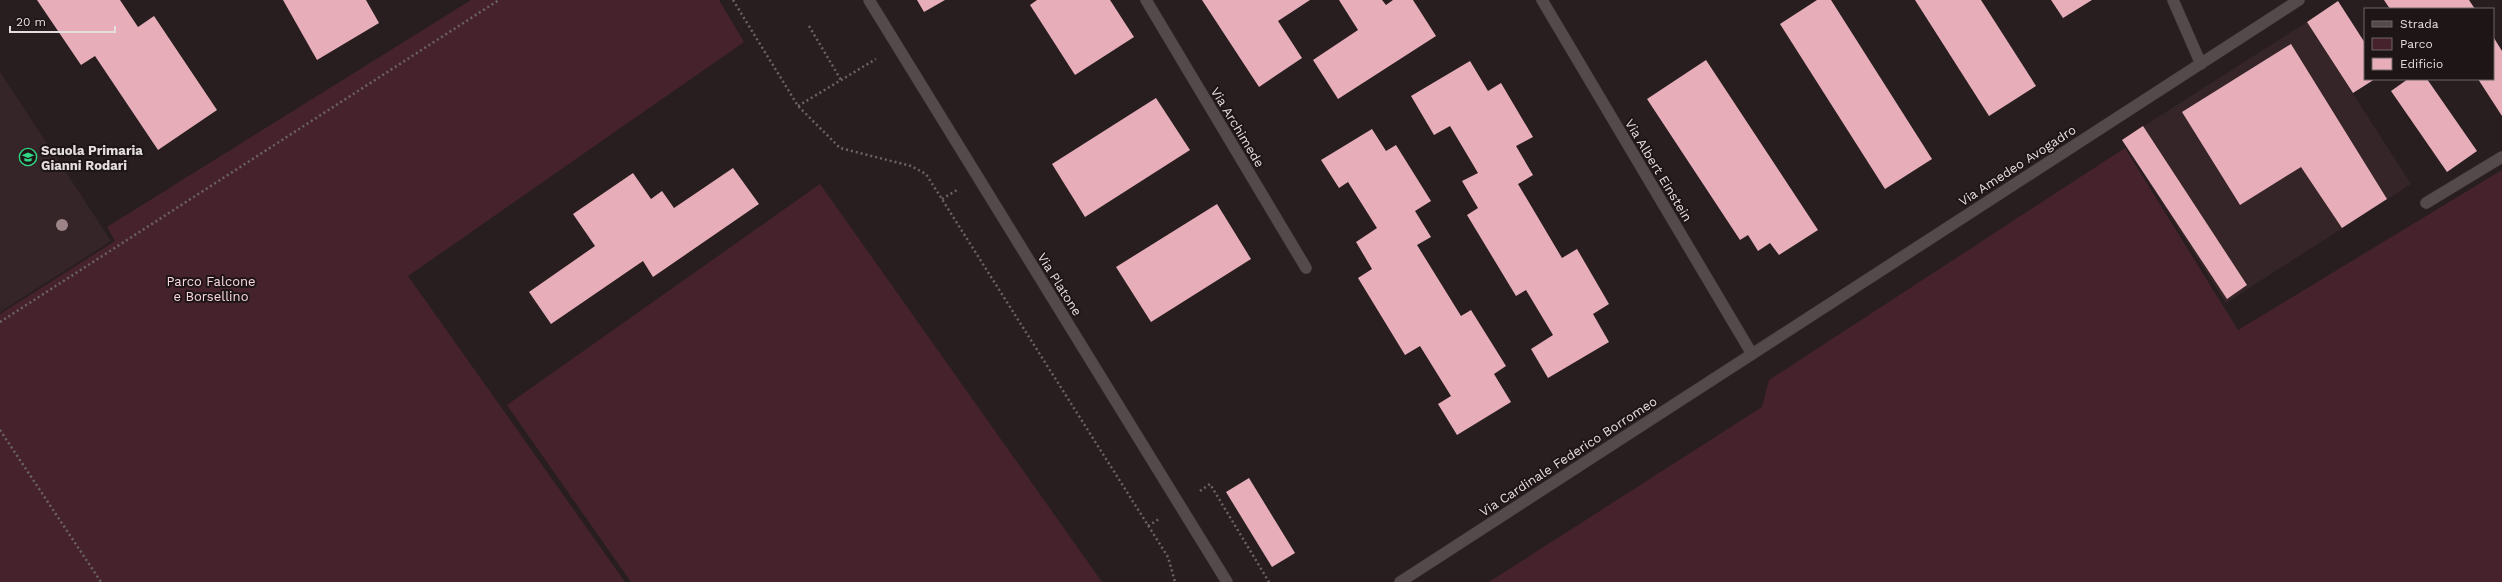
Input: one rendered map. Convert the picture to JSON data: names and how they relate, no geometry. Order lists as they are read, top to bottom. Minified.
{"streets":{"street":["Via Archimede","Via Amedeo Avogadro","Via Albert Einstein","Via Platone","Via Cardinale Federico Borromeo"]},"crossings":[["Via Amedeo Avogadro","Via Albert Einstein"],["Via Amedeo Avogadro","Via Cardinale Federico Borromeo"],["Via Albert Einstein","Via Cardinale Federico Borromeo"]],"parks":["Parco Falcone e Borsellino"],"places":{"school or university":["Scuola Primaria Gianni Rodari"]},"legend":["Strada","Parco","Edificio"],"scale_bar":"20 m"}
